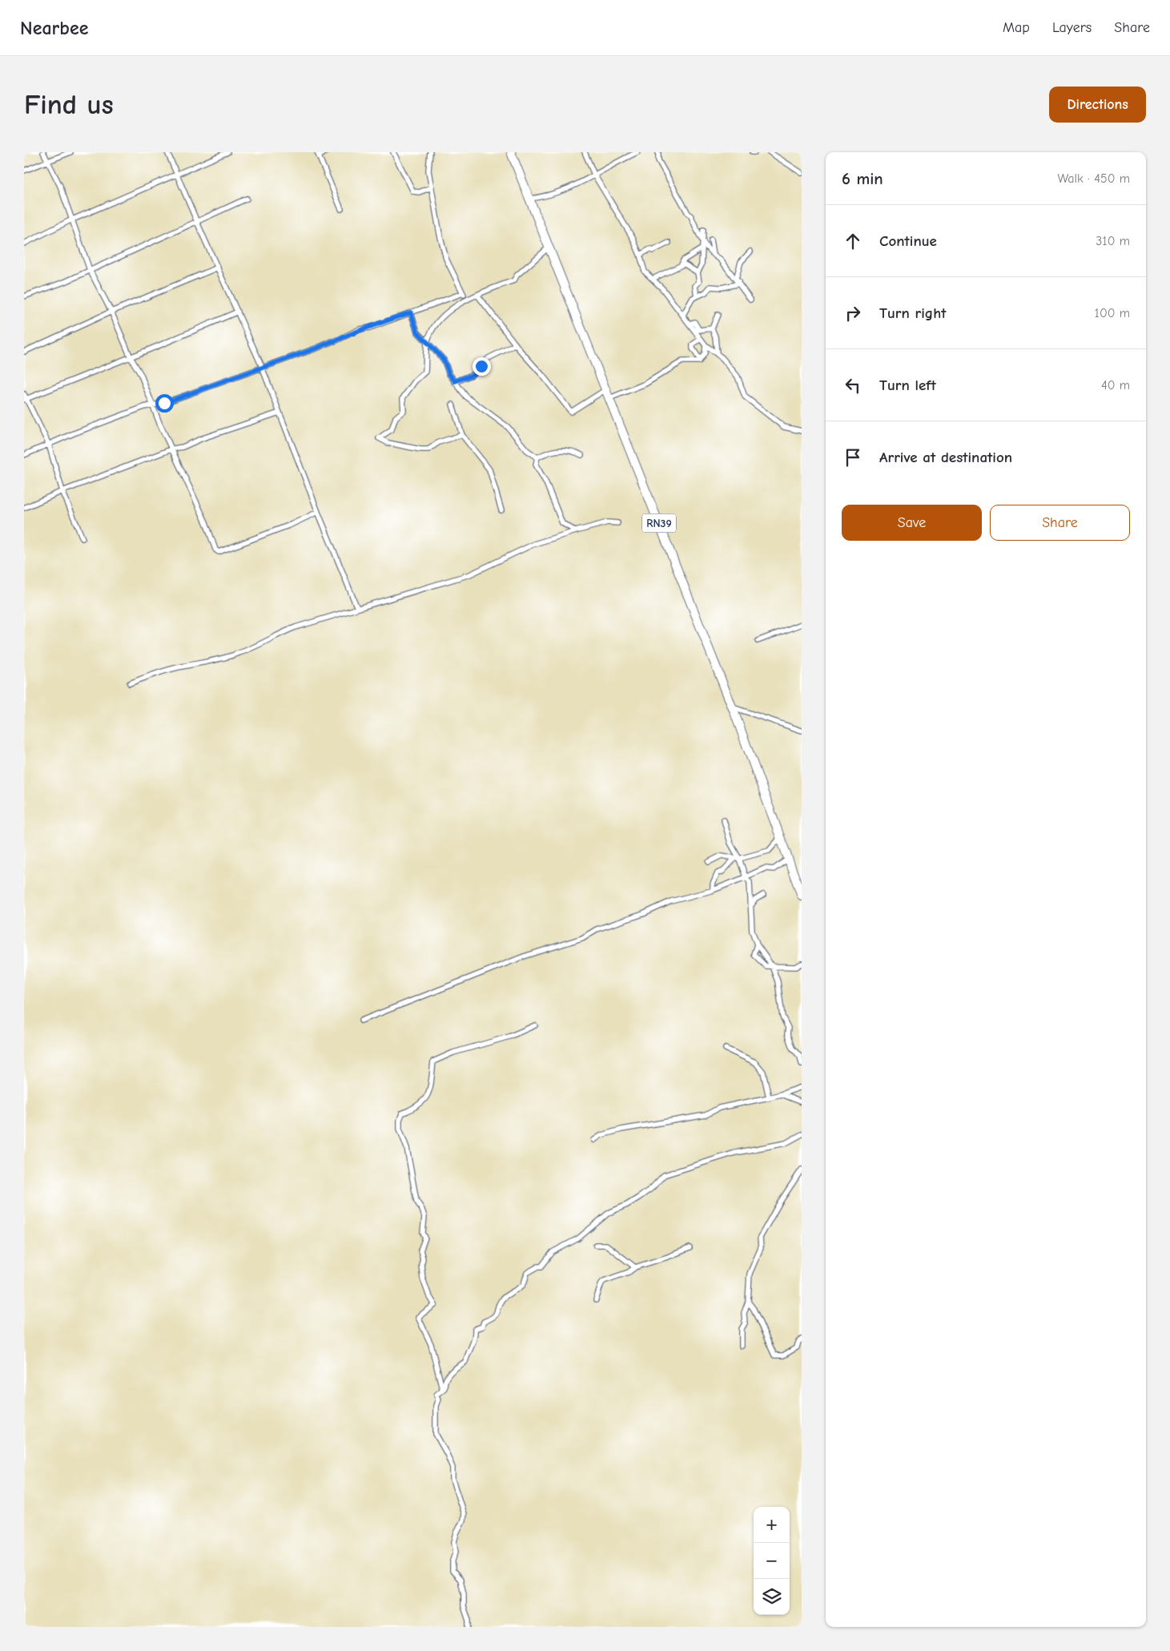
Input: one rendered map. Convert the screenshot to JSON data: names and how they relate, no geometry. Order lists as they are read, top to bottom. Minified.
{"streets":{"highway":["RN39"]},"page":{"header":"Nearbee","nav":["Map","Layers","Share"],"buttons":["Directions",["Save","Share"]],"title":"Find us","heading":["6 min","Walk · 450 m"],"list":[["Continue","310 m"],["Turn right","100 m"],["Turn left","40 m"],"Arrive at destination"],"map_buttons":["+","−"]}}
